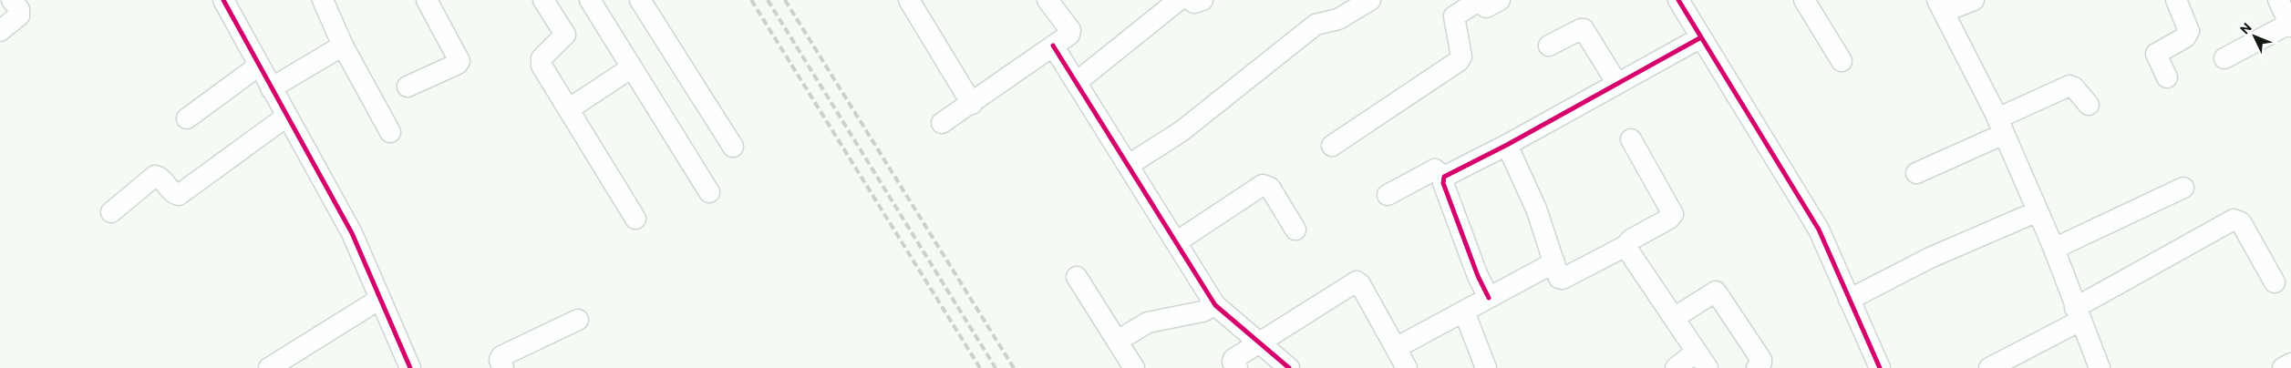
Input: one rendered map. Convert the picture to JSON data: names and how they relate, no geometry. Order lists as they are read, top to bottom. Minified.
{"north":"top left"}
